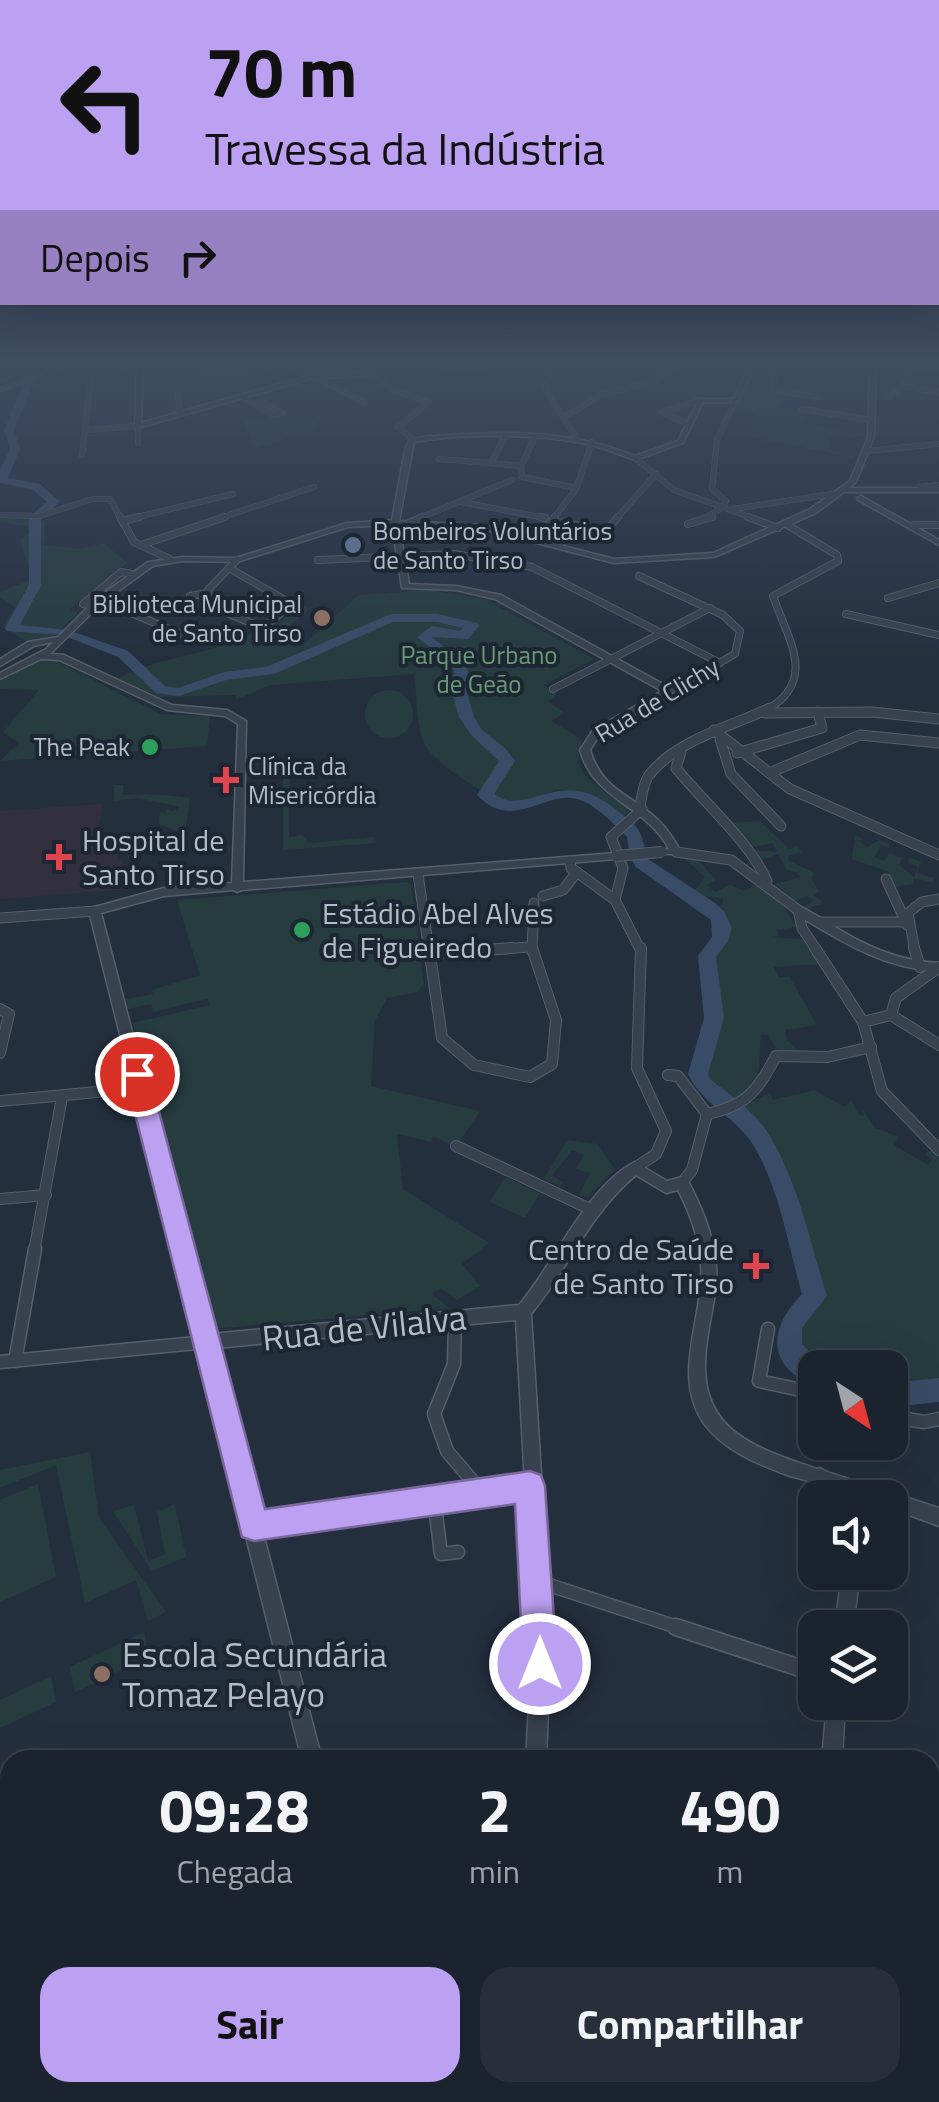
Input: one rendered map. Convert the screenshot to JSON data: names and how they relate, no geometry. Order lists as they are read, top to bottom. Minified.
{"streets":{"street":["Rua de Clichy","Rua de Vilalva"]},"parks":["Parque Urbano de Geão"],"places":{"other":["Bombeiros Voluntários de Santo Tirso","Biblioteca Municipal de Santo Tirso","The Peak","Estádio Abel Alves de Figueiredo","Escola Secundária Tomaz Pelayo"],"health":["Clínica da Misericórdia","Hospital de Santo Tirso","Centro de Saúde de Santo Tirso"]},"north":"bottom right","page":{"turn":["70 m","Travessa da Indústria"],"then":"Depois","eta":["09:28","Chegada","2","min","490","m"],"buttons":["Sair","Compartilhar"]}}
